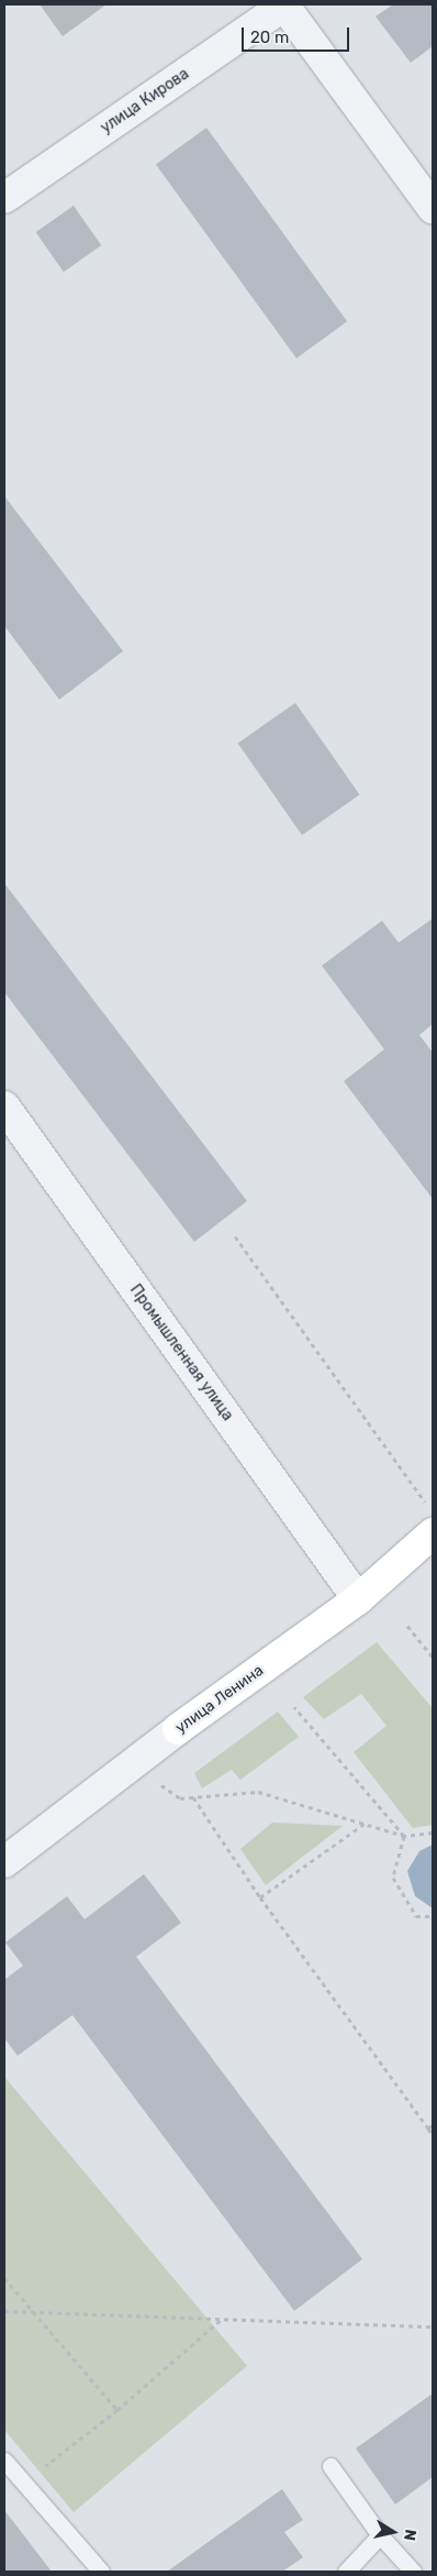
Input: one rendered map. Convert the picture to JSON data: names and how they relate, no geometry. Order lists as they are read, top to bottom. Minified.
{"streets":{"street":["улица Кирова","Промышленная улица","улица Ленина"]},"crossings":[["Промышленная улица","улица Ленина"]],"scale_bar":"20 m","north":"right"}
